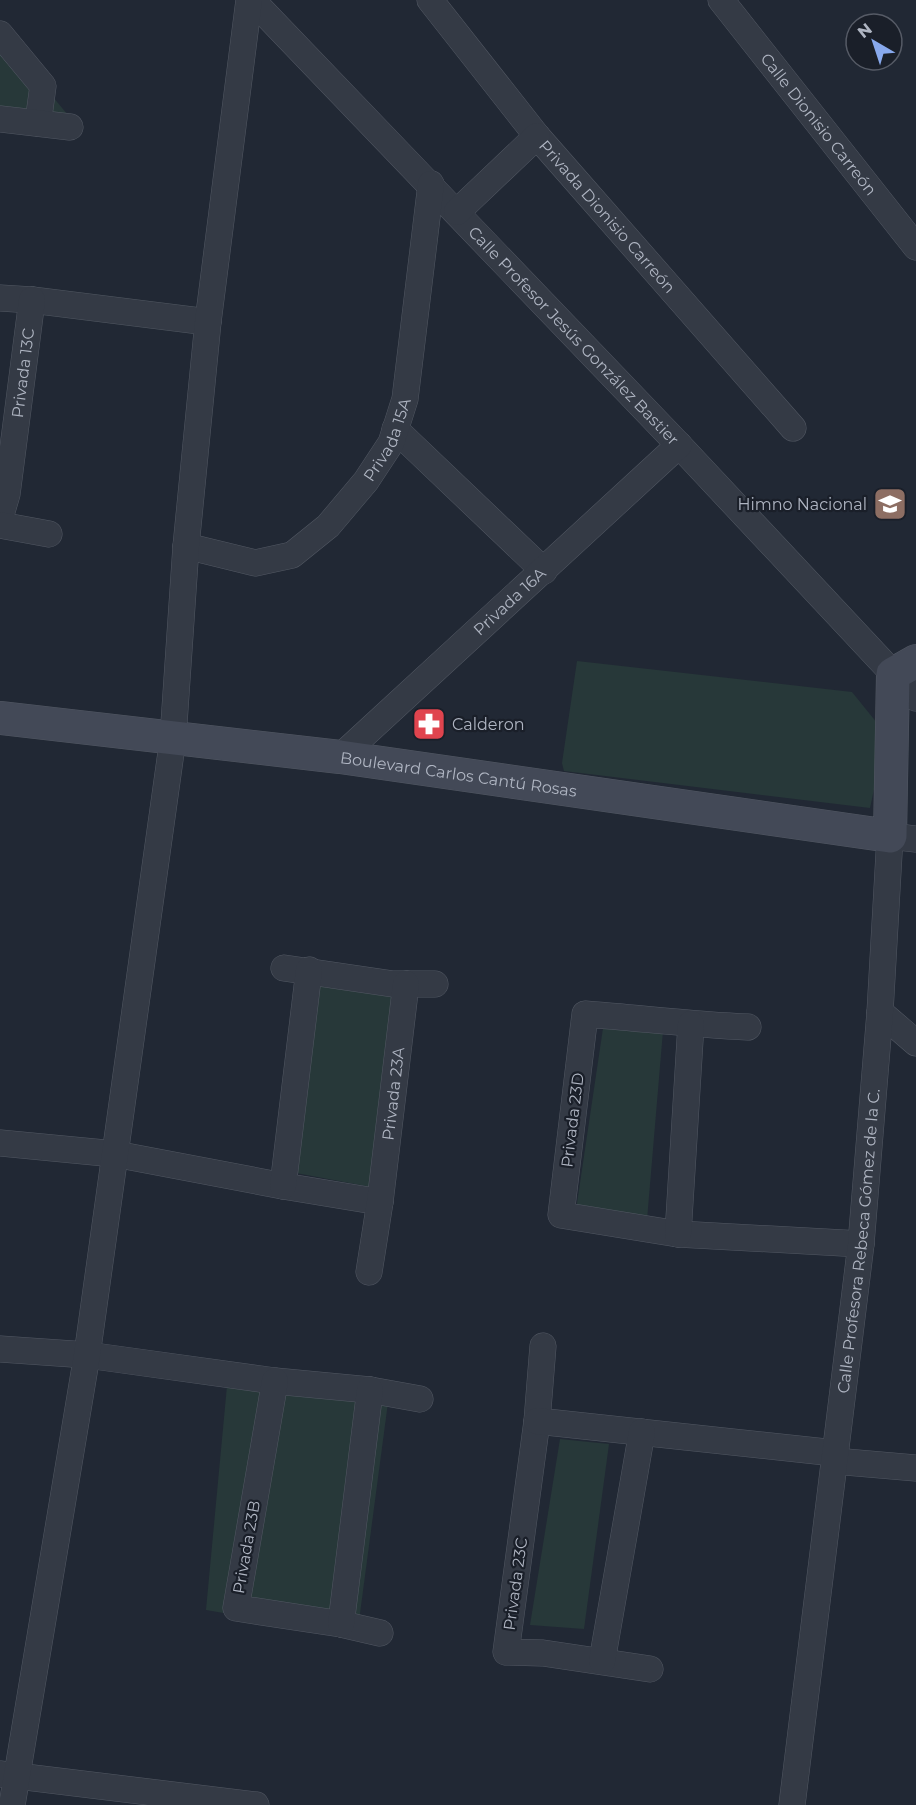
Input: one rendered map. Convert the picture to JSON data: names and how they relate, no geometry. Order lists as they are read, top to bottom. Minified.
{"streets":{"street":["Calle Dionisio Carreón","Privada Dionisio Carreón","Calle Profesor Jesús González Bastier","Privada 13C","Privada 15A","Privada 16A","Boulevard Carlos Cantú Rosas","Privada 23A","Privada 23D","Calle Profesora Rebeca Gómez de la C.","Privada 23B","Privada 23C"]},"crossings":[["Calle Profesor Jesús González Bastier","Privada 15A"],["Calle Profesor Jesús González Bastier","Privada 16A"],["Calle Profesor Jesús González Bastier","Calle Profesora Rebeca Gómez de la C."],["Privada 16A","Boulevard Carlos Cantú Rosas"],["Boulevard Carlos Cantú Rosas","Calle Profesora Rebeca Gómez de la C."],["Privada 23D","Calle Profesora Rebeca Gómez de la C."]],"places":{"school or university":["Himno Nacional"],"pharmacy":["Calderon"]},"north":"top left"}
